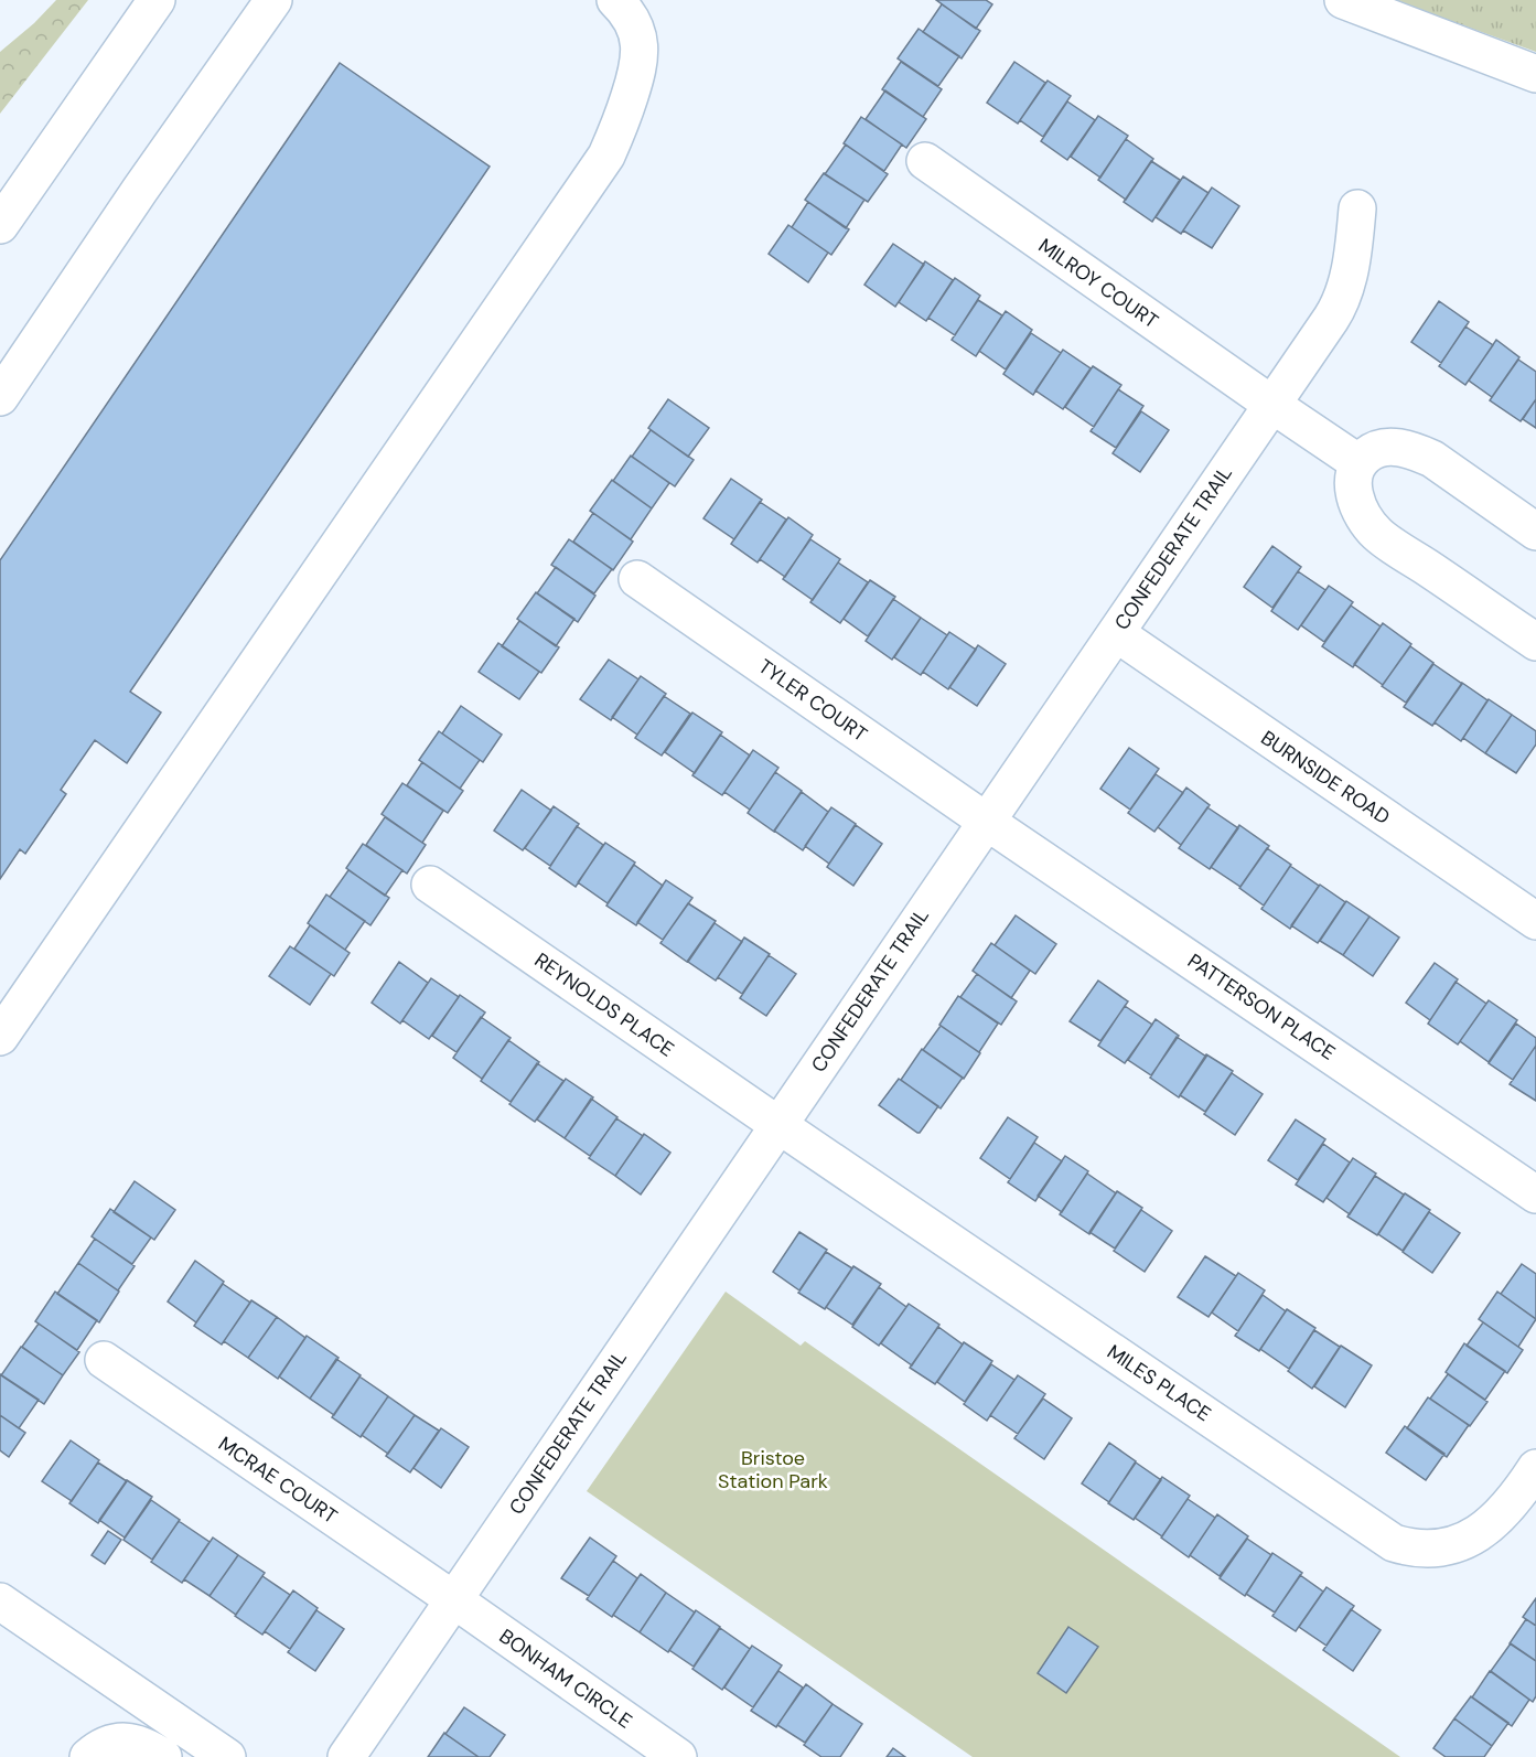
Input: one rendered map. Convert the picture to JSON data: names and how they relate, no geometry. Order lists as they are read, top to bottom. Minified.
{"streets":{"street":["MILROY COURT","CONFEDERATE TRAIL","TYLER COURT","BURNSIDE ROAD","REYNOLDS PLACE","PATTERSON PLACE","MILES PLACE","MCRAE COURT","BONHAM CIRCLE"]},"crossings":[["MILROY COURT","CONFEDERATE TRAIL"],["CONFEDERATE TRAIL","TYLER COURT"],["CONFEDERATE TRAIL","BURNSIDE ROAD"],["CONFEDERATE TRAIL","REYNOLDS PLACE"],["CONFEDERATE TRAIL","PATTERSON PLACE"],["CONFEDERATE TRAIL","MILES PLACE"],["CONFEDERATE TRAIL","MCRAE COURT"],["CONFEDERATE TRAIL","BONHAM CIRCLE"],["TYLER COURT","PATTERSON PLACE"],["REYNOLDS PLACE","MILES PLACE"],["MCRAE COURT","BONHAM CIRCLE"]],"parks":["Bristoe Station Park"]}
